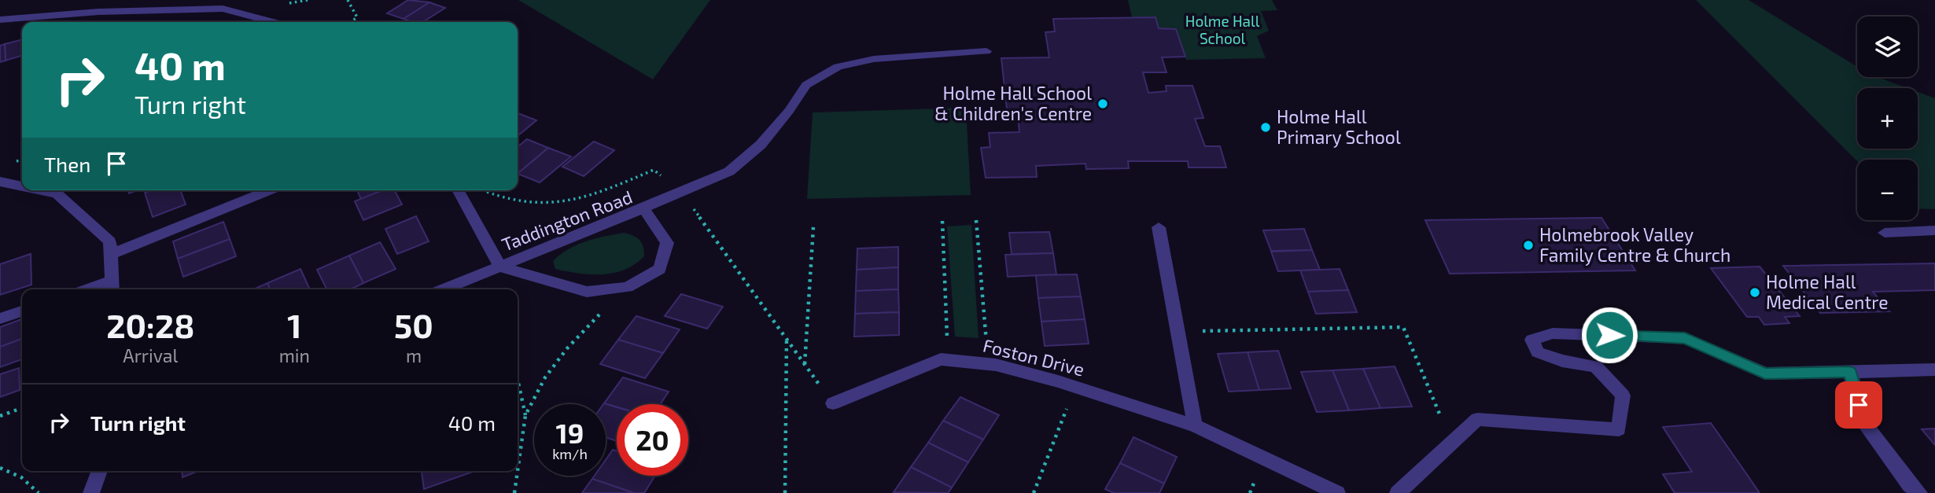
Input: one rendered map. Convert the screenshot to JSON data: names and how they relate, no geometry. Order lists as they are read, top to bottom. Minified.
{"streets":{"street":["Taddington Road","Foston Drive"]},"parks":["Holme Hall School"],"places":["Holme Hall School & Children's Centre","Holme Hall Primary School","Holmebrook Valley Family Centre & Church","Holme Hall Medical Centre"],"page":{"map_buttons":["+","−"],"turn":["40 m","Turn right"],"then":"Then","eta":["20:28","Arrival","1","min","50","m"],"list":[{"name":"Turn right","value":"40 m"}],"speed":"19 km/h","limit":"20"}}
